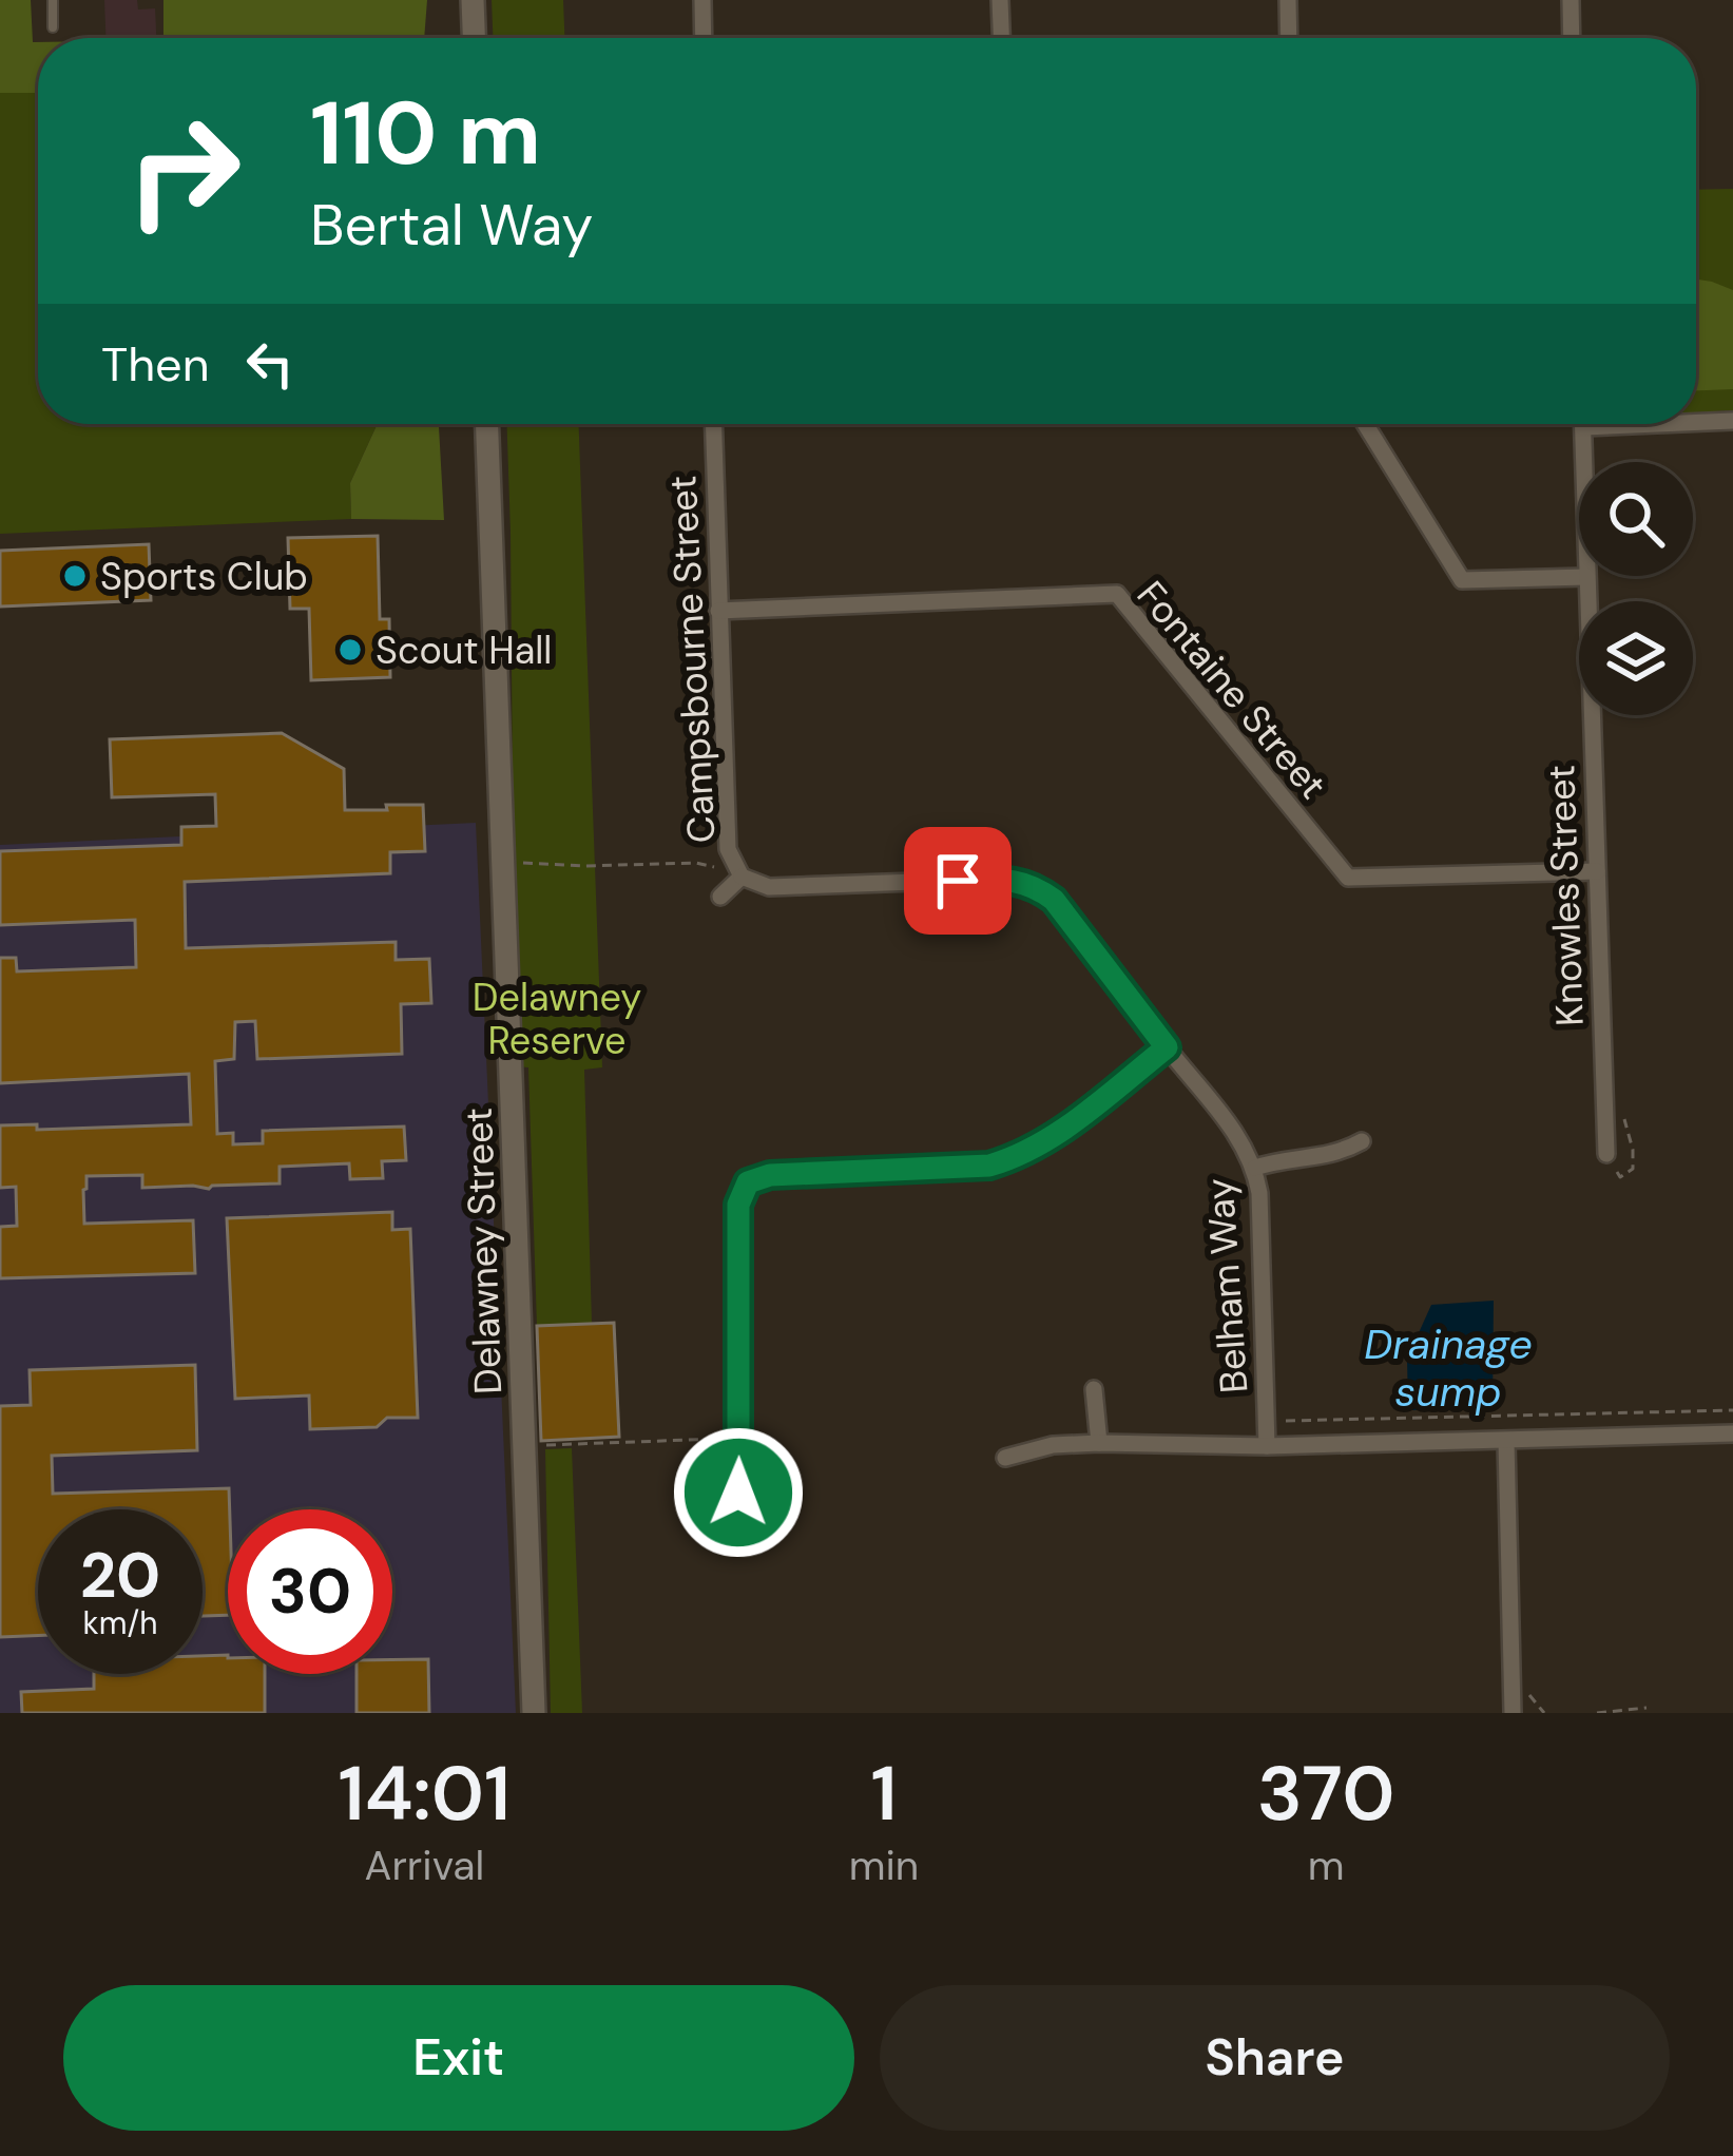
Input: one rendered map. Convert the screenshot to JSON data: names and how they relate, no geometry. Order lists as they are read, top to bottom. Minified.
{"streets":{"street":["Campsbourne Street","Fontaine Street","Knowles Street","Delawney Street","Belham Way"]},"crossings":[["Campsbourne Street","Fontaine Street"],["Campsbourne Street","Belham Way"],["Fontaine Street","Knowles Street"]],"water":["Drainage sump"],"parks":["Delawney Reserve"],"places":["Sports Club","Scout Hall"],"page":{"turn":["110 m","Bertal Way"],"then":"Then","speed":"20 km/h","limit":"30","eta":["14:01","Arrival","1","min","370","m"],"buttons":["Exit","Share"]}}
